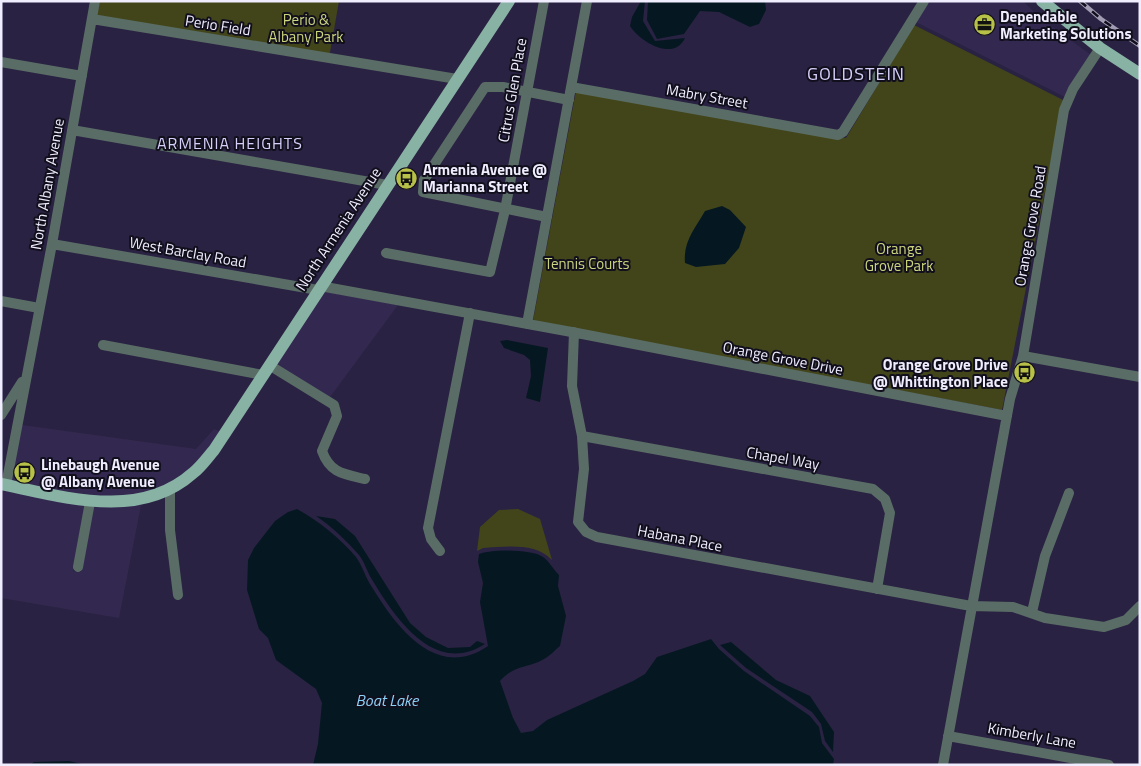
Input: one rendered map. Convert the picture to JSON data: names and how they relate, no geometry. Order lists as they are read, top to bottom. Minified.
{"streets":{"main road":["North Armenia Avenue"],"street":["Perio Field","Citrus Glen Place","Mabry Street","North Albany Avenue","Orange Grove Road","West Barclay Road","Orange Grove Drive","Chapel Way","Habana Place","Kimberly Lane"]},"crossings":[["Perio Field","North Albany Avenue"],["Perio Field","North Armenia Avenue"],["North Albany Avenue","North Armenia Avenue"],["North Albany Avenue","West Barclay Road"],["Orange Grove Road","Orange Grove Drive"],["North Armenia Avenue","West Barclay Road"],["West Barclay Road","Orange Grove Drive"],["Orange Grove Drive","Habana Place"],["Chapel Way","Habana Place"]],"districts":["GOLDSTEIN","ARMENIA HEIGHTS"],"water":["Boat Lake"],"parks":["Perio & Albany Park","Orange Grove Park","Tennis Courts"],"places":{"office":["Dependable Marketing Solutions"],"bus stop":["Armenia Avenue @ Marianna Street","Orange Grove Drive @ Whittington Place","Linebaugh Avenue @ Albany Avenue"]}}
